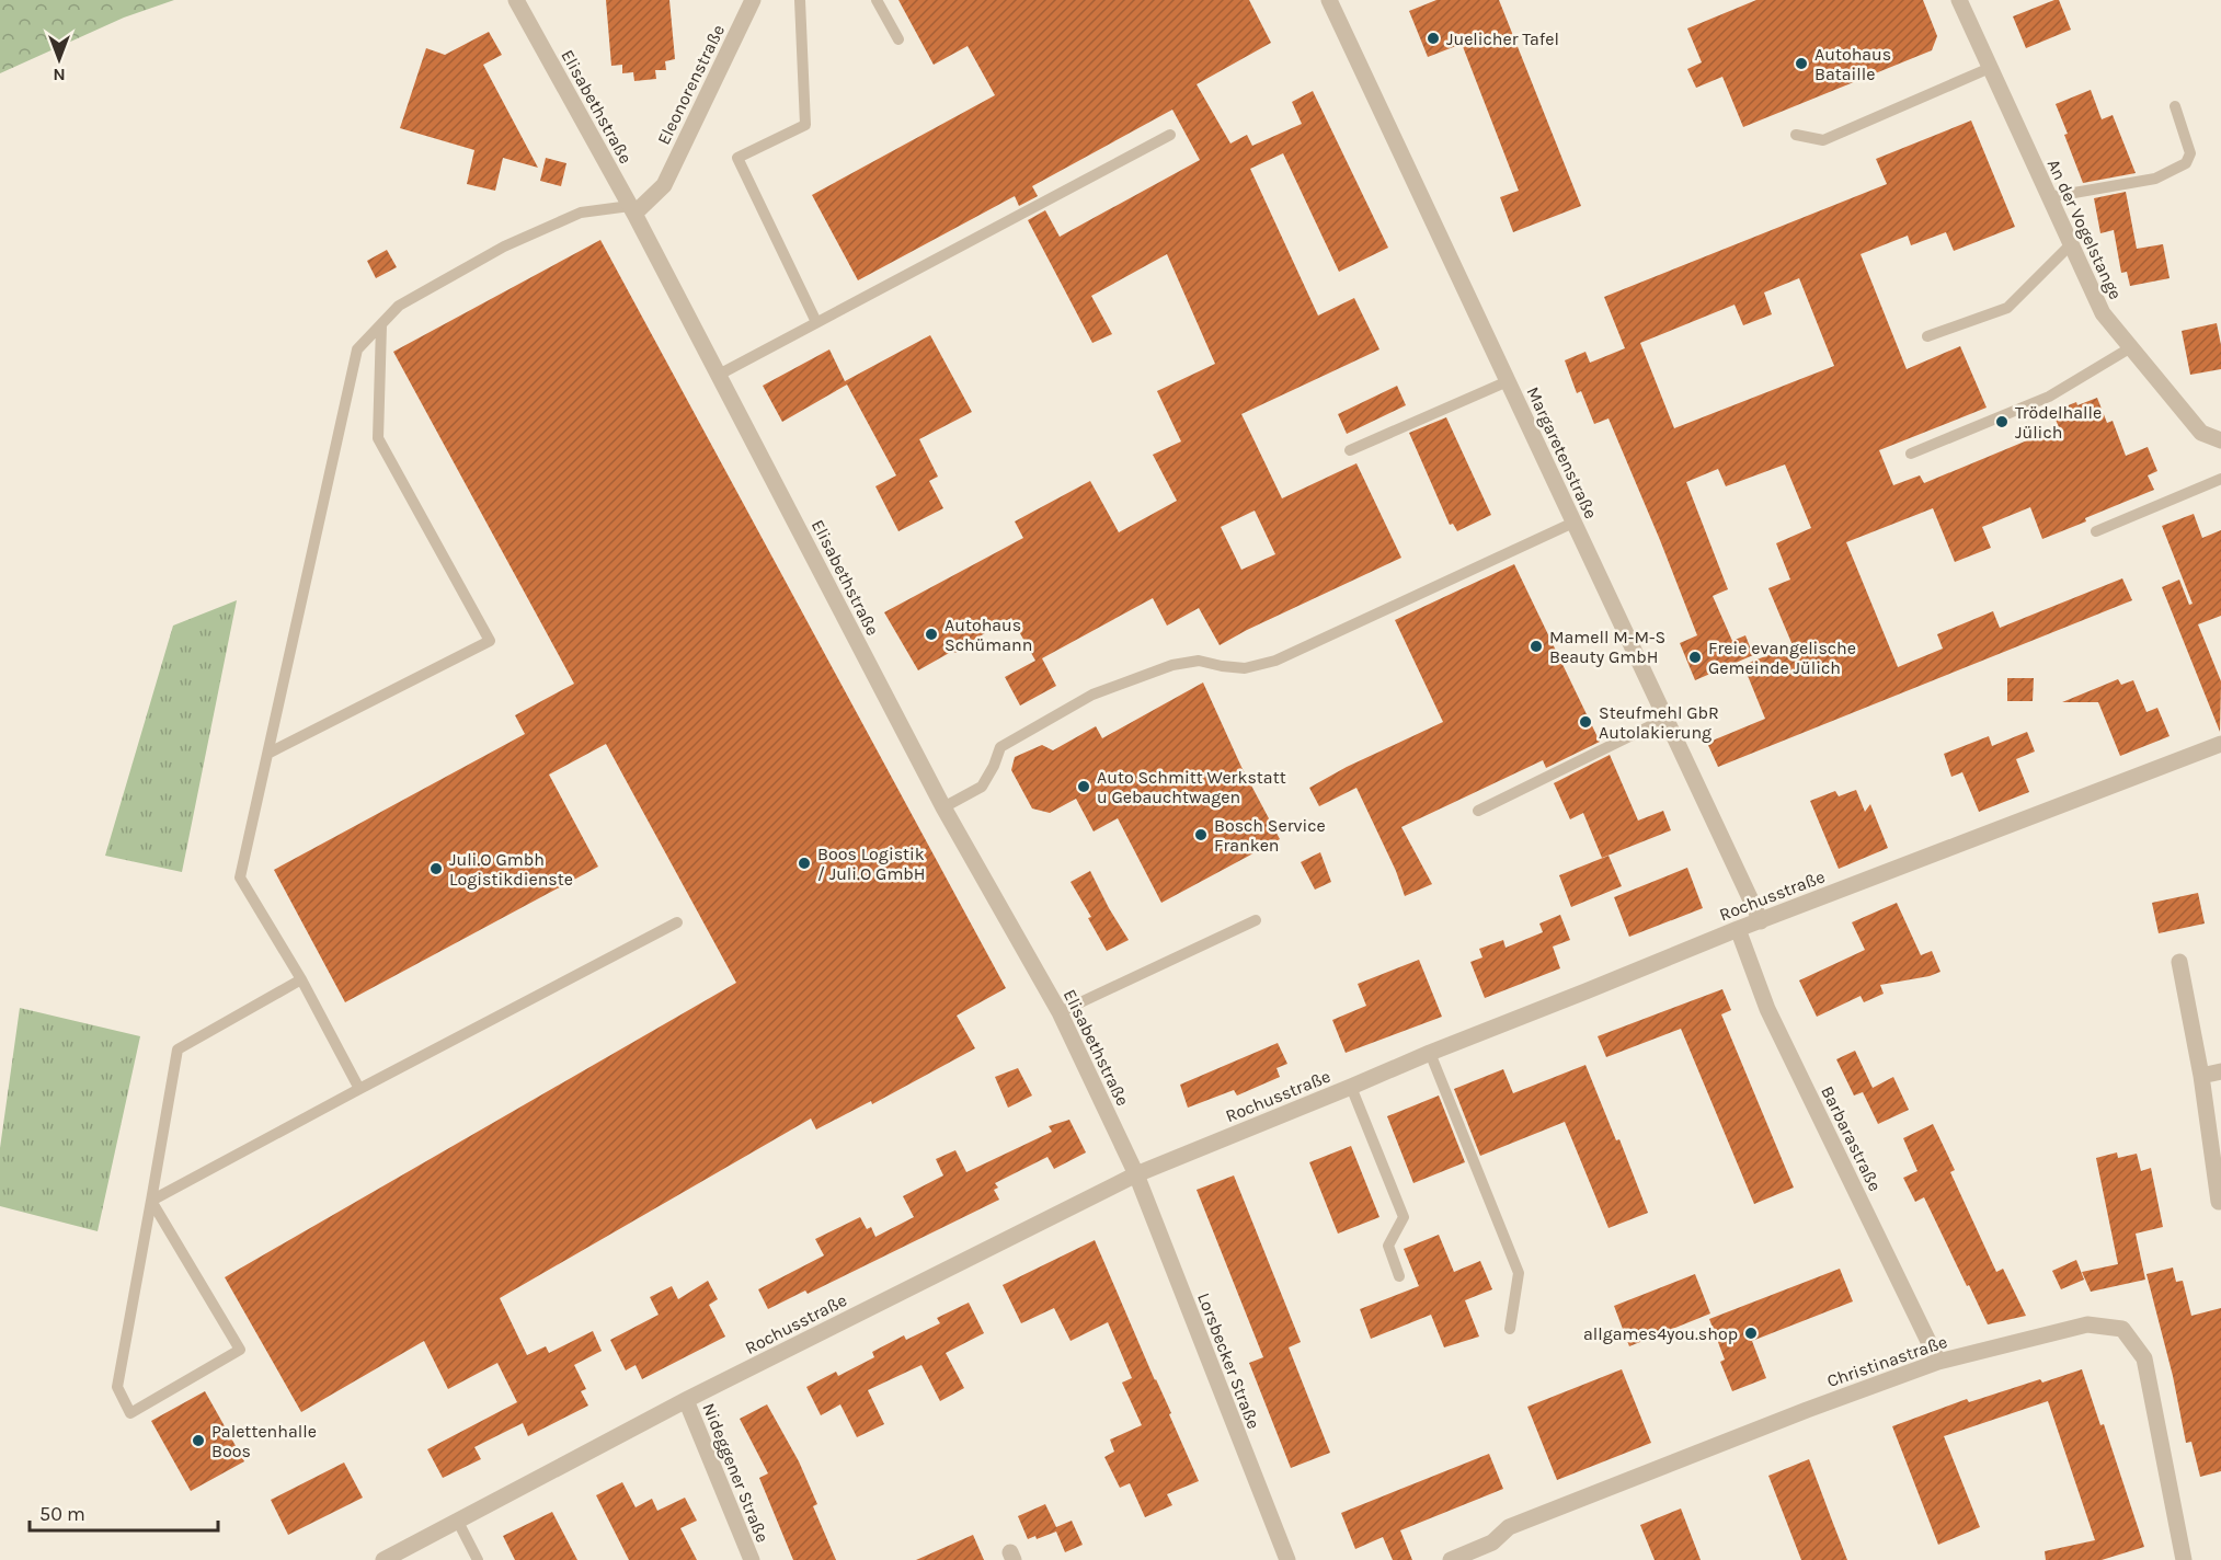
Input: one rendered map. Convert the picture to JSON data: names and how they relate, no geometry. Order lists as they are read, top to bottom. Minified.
{"streets":{"street":["Eleonorenstraße","Elisabethstraße","An der Vogelstange","Margaretenstraße","Rochusstraße","Barbarastraße","Lorsbecker Straße","Christinastraße","Nideggener Straße"]},"crossings":[["Eleonorenstraße","Elisabethstraße"],["Elisabethstraße","Rochusstraße"],["Elisabethstraße","Lorsbecker Straße"],["Margaretenstraße","Rochusstraße"],["Rochusstraße","Barbarastraße"],["Rochusstraße","Lorsbecker Straße"],["Rochusstraße","Nideggener Straße"],["Barbarastraße","Christinastraße"]],"places":["Juelicher Tafel","Autohaus Bataille","Trödelhalle Jülich","Autohaus Schümann","Mamell M-M-S Beauty GmbH","Freie evangelische Gemeinde Jülich","Steufmehl GbR Autolakierung","Auto Schmitt Werkstatt u Gebauchtwagen","Bosch Service Franken","Boos Logistik / Juli.O GmbH","Juli.O Gmbh Logistikdienste","allgames4you.shop","Palettenhalle Boos"],"scale_bar":"50 m","north":"bottom"}
